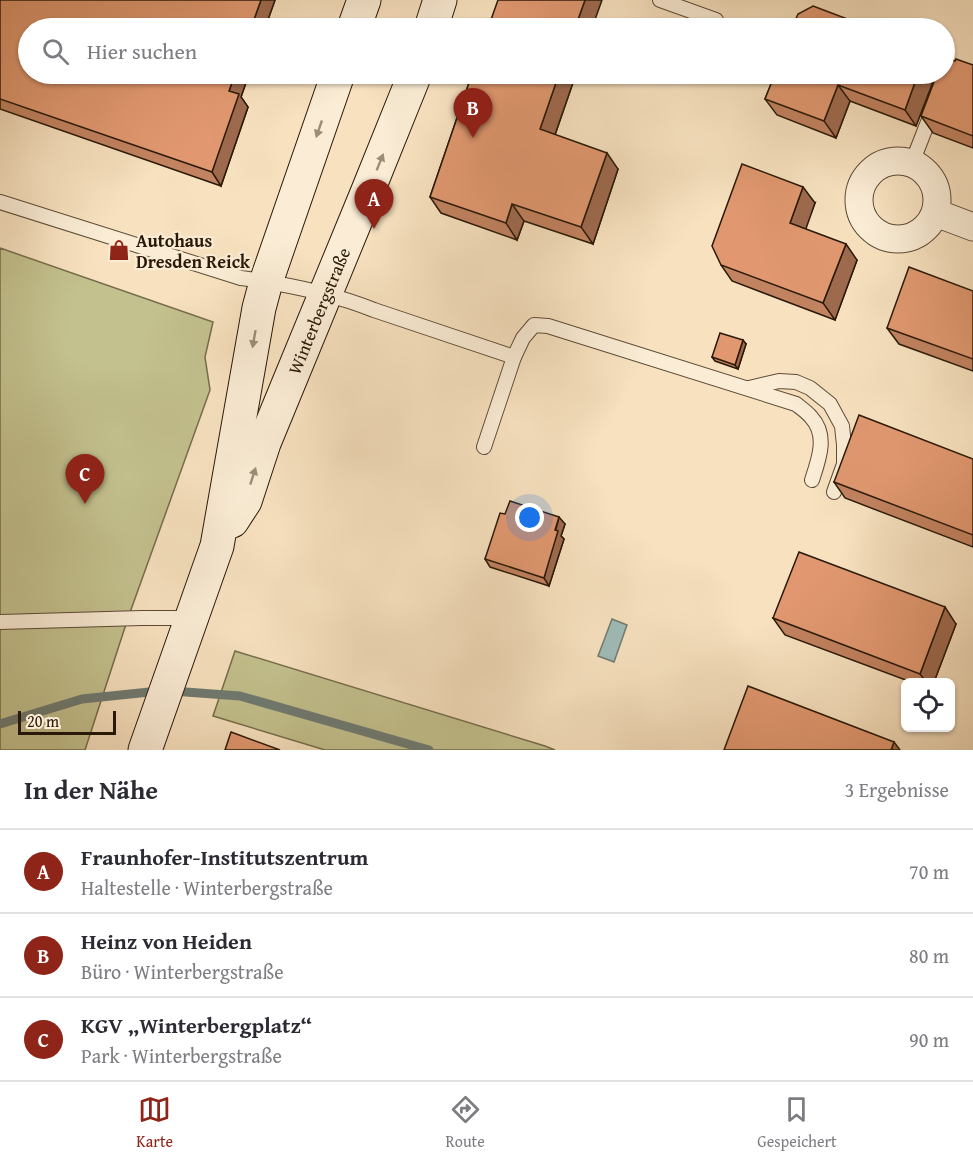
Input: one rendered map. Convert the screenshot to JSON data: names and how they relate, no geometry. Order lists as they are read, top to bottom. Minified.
{"streets":{"main road":["Winterbergstraße"]},"places":{"shop":["Autohaus Dresden Reick"]},"scale_bar":"20 m","page":{"search":"Hier suchen","pins":["B","A","C"],"scale":"20 m","heading":["In der Nähe","3 Ergebnisse"],"list":[{"mark":"A","name":"Fraunhofer-Institutszentrum","note":"Haltestelle · Winterbergstraße","value":"70 m"},{"mark":"B","name":"Heinz von Heiden","note":"Büro · Winterbergstraße","value":"80 m"},{"mark":"C","name":"KGV „Winterbergplatz“","note":"Park · Winterbergstraße","value":"90 m"}],"nav":["Karte","Route","Gespeichert"]}}
